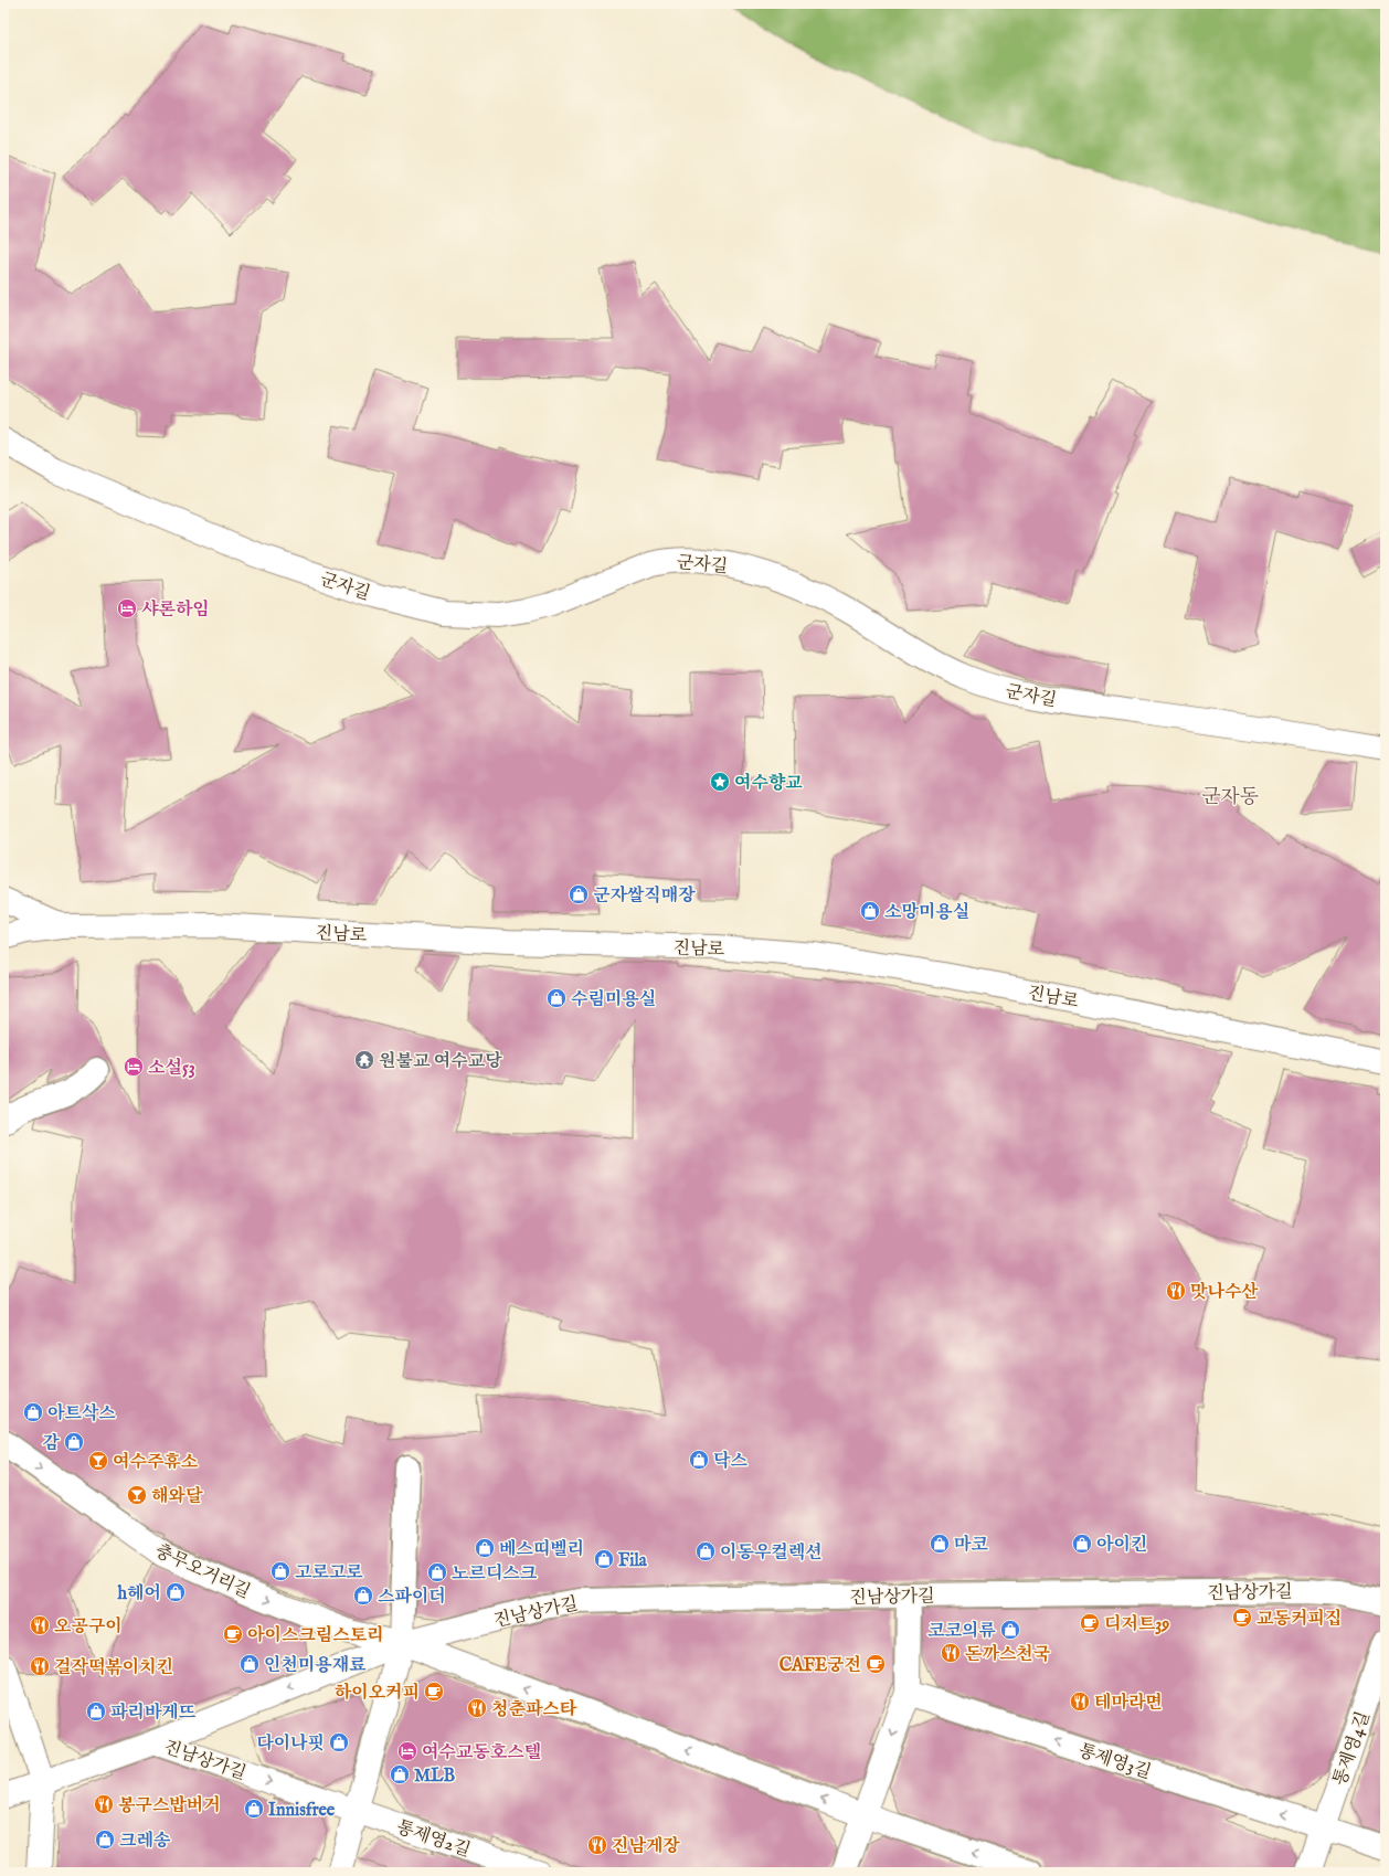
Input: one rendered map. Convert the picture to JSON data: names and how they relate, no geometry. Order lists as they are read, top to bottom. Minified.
{"streets":{"street":["군자길","진남로","충무오거리길","진남상가길","통제영4길","통제영3길","통제영2길"]},"crossings":[["충무오거리길","진남상가길"],["진남상가길","통제영2길"],["통제영4길","통제영3길"]],"one_way":["충무오거리길"],"districts":["군자동"],"places":{"hotel":["샤론하임","소설53","여수교동호스텔"],"place":["여수향교"],"shop":["군자쌀직매장","소망미용실","수림미용실","아트삭스","감","닥스","마코","아이킨","베스띠벨리","이동우컬렉션","Fila","고로고로","노르디스크","h헤어","스파이더","코코의류","인천미용재료","파리바게뜨","다이나핏","MLB","Innisfree","크레송"],"temple":["원불교 여수교당"],"restaurant":["맛나수산","오공구이","돈까스천국","걸작떡볶이치킨","테마라면","청춘파스타","봉구스밥버거","진남게장"],"bar":["여수주휴소","해와달"],"cafe":["교동커피집","디저트39","아이스크림스토리","CAFE궁전","하이오커피"]}}
